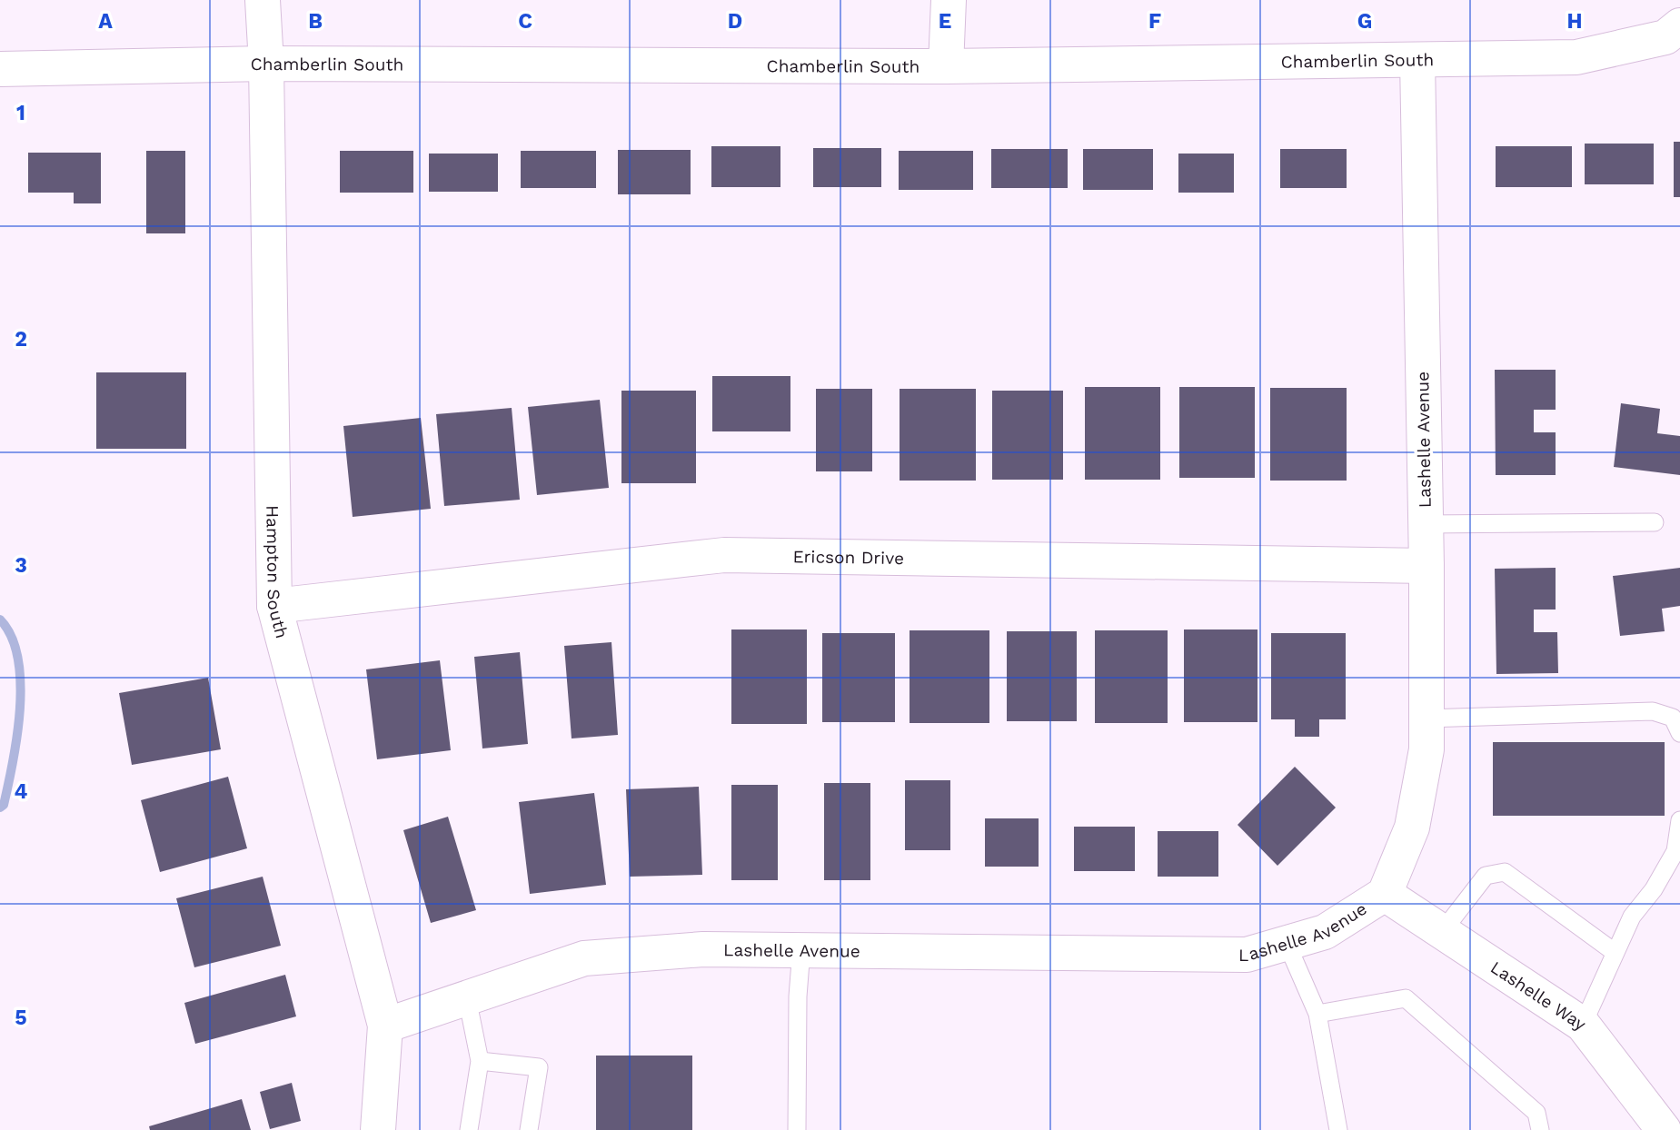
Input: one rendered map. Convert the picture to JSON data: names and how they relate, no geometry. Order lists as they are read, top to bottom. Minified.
{"streets":{"street":["Chamberlin South","Lashelle Avenue","Ericson Drive","Hampton South","Lashelle Way"]},"crossings":[["Chamberlin South","Lashelle Avenue"],["Chamberlin South","Hampton South"],["Lashelle Avenue","Ericson Drive"],["Lashelle Avenue","Hampton South"],["Lashelle Avenue","Lashelle Way"],["Ericson Drive","Hampton South"]],"grid":{"columns":["A","B","C","D","E","F","G","H"],"rows":["1","2","3","4","5"]}}
